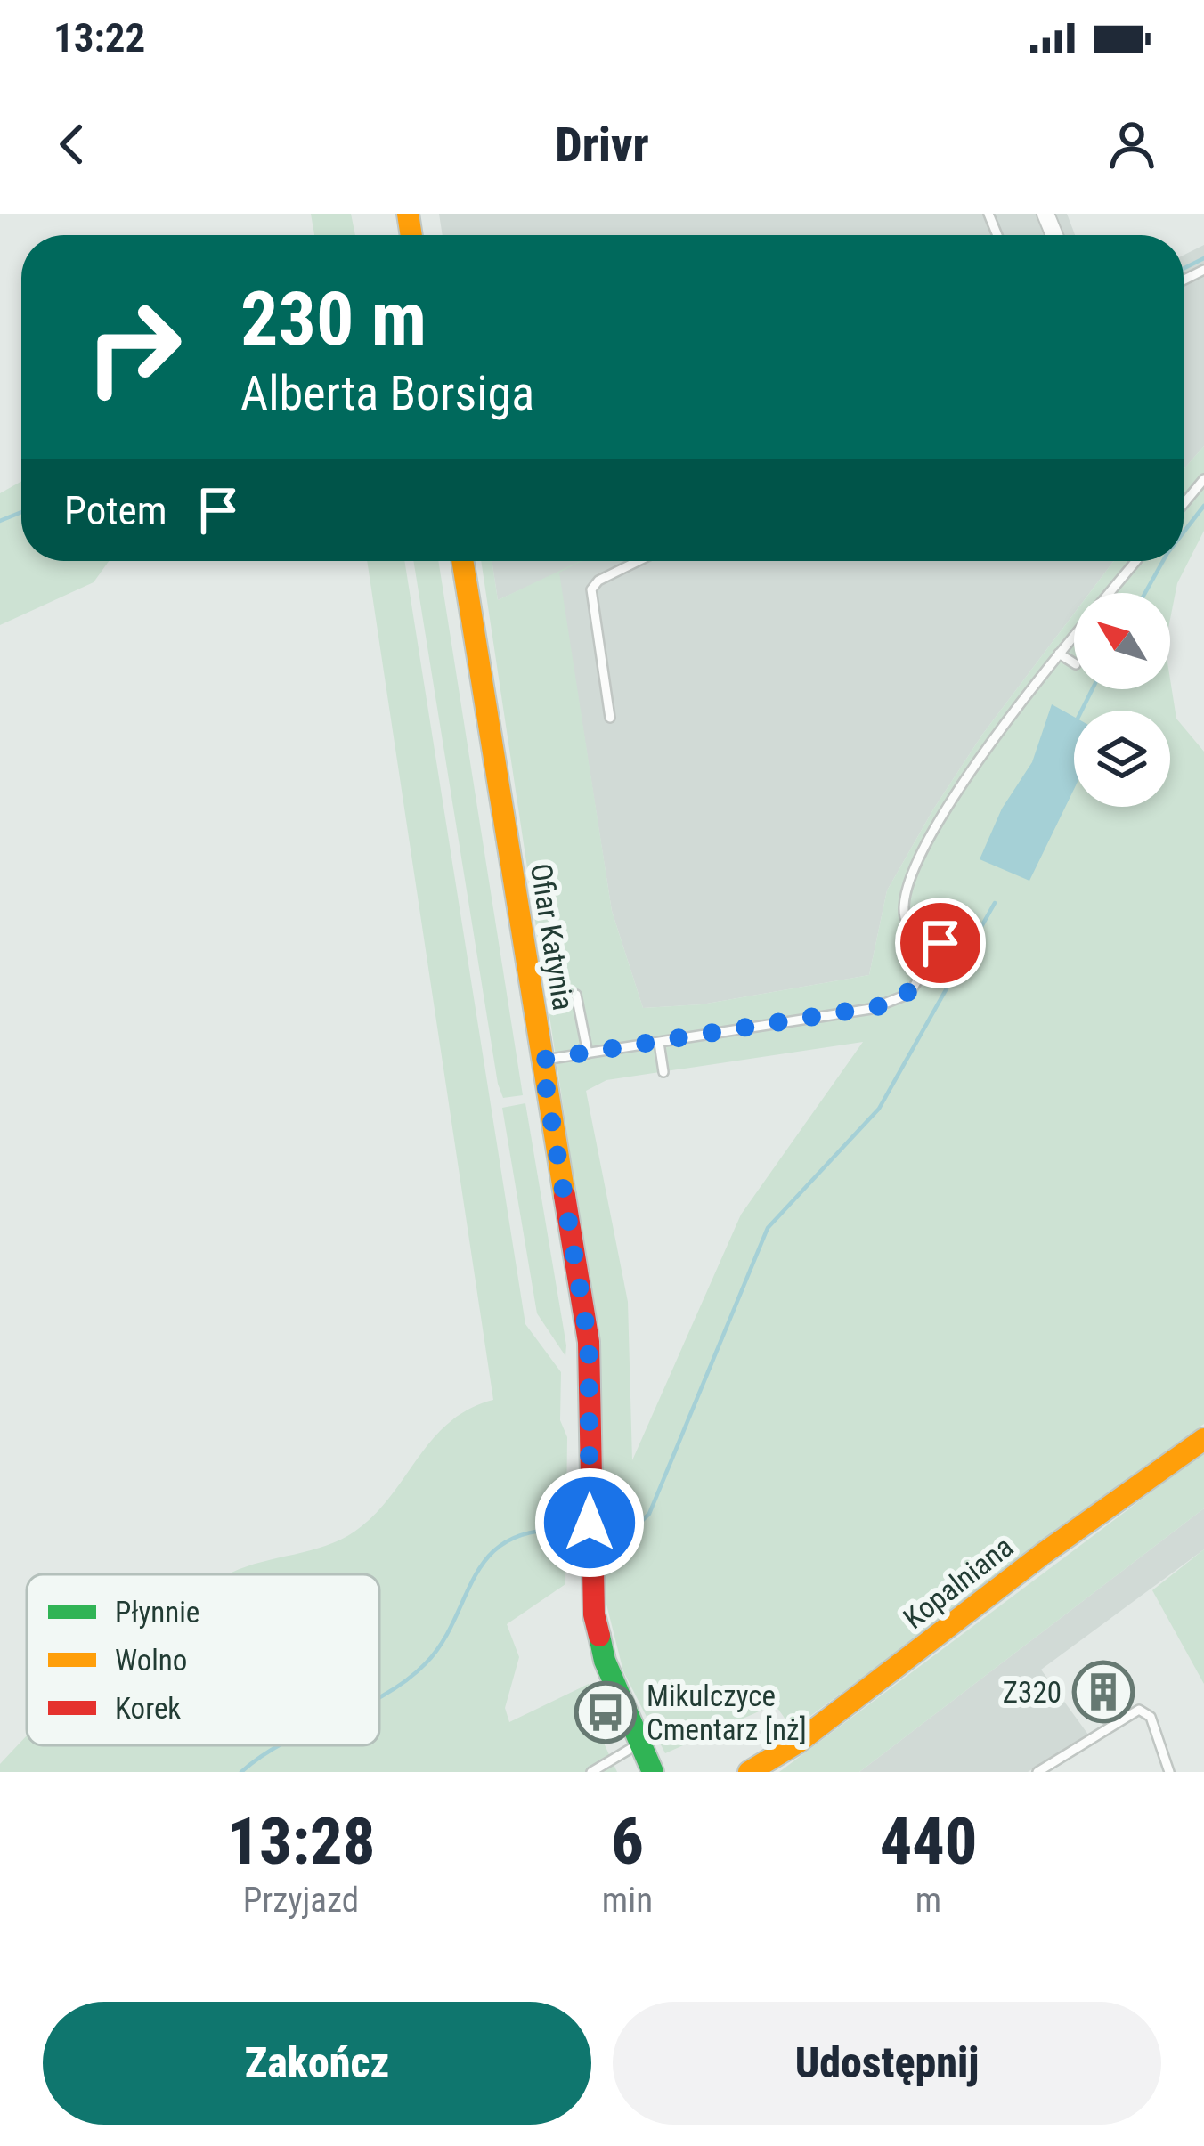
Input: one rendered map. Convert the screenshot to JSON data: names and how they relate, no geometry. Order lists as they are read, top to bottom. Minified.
{"streets":{"street":["Ofiar Katynia","Kopalniana"]},"places":{"building":["Z320"],"bus stop":["Mikulczyce Cmentarz [nż]"]},"legend":["Płynnie","Wolno","Korek"],"north":"top left","page":{"status":"13:22","header":"Drivr","turn":["230 m","Alberta Borsiga"],"then":"Potem","eta":["13:28","Przyjazd","6","min","440","m"],"buttons":["Zakończ","Udostępnij"]}}
